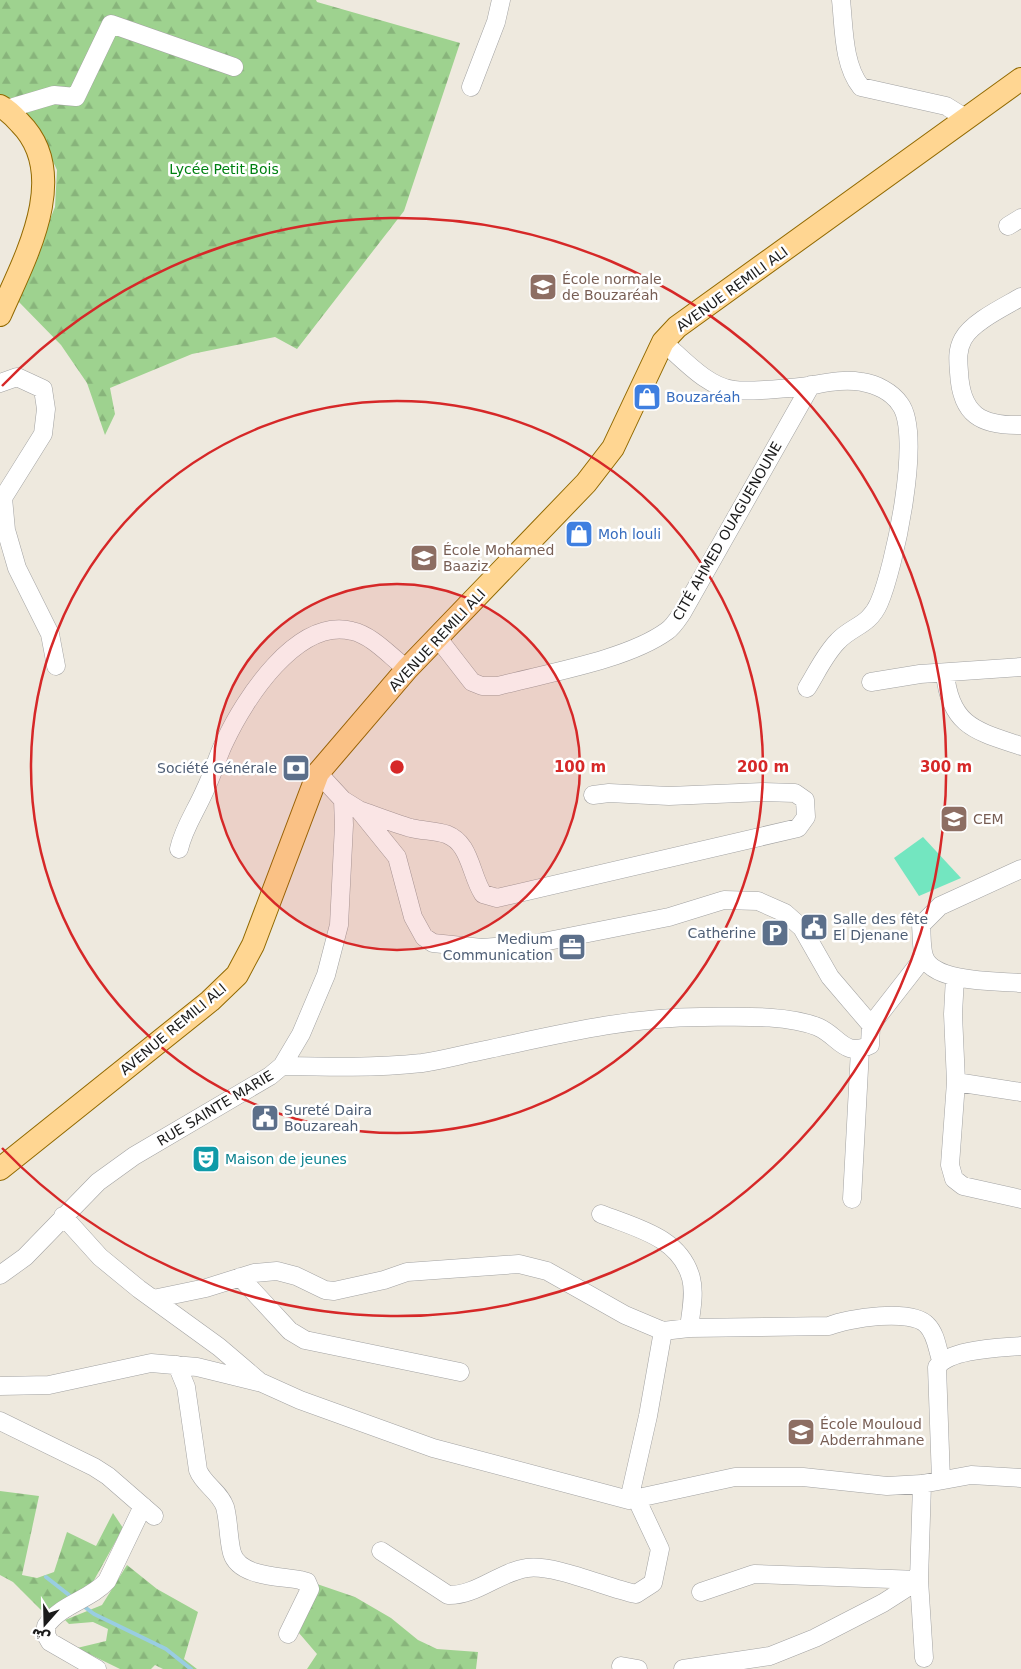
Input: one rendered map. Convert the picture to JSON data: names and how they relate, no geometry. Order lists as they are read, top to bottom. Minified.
{"streets":{"main road":["AVENUE REMILI ALI"],"street":["CITÉ AHMED OUAGUENOUNE","RUE SAINTE MARIE"]},"crossings":[["AVENUE REMILI ALI","CITÉ AHMED OUAGUENOUNE"]],"parks":["Lycée Petit Bois"],"places":{"school or university":["École normale de Bouzaréah","École Mohamed Baaziz","CEM","École Mouloud Abderrahmane"],"shop":["Bouzaréah","Moh louli"],"bank":["Société Générale"],"public building":["Salle des fête El Djenane","Sureté Daira Bouzareah"],"parking":["Catherine"],"office":["Medium Communication"],"theatre":["Maison de jeunes"]},"north":"bottom","rings":["100 m","200 m","300 m"]}
